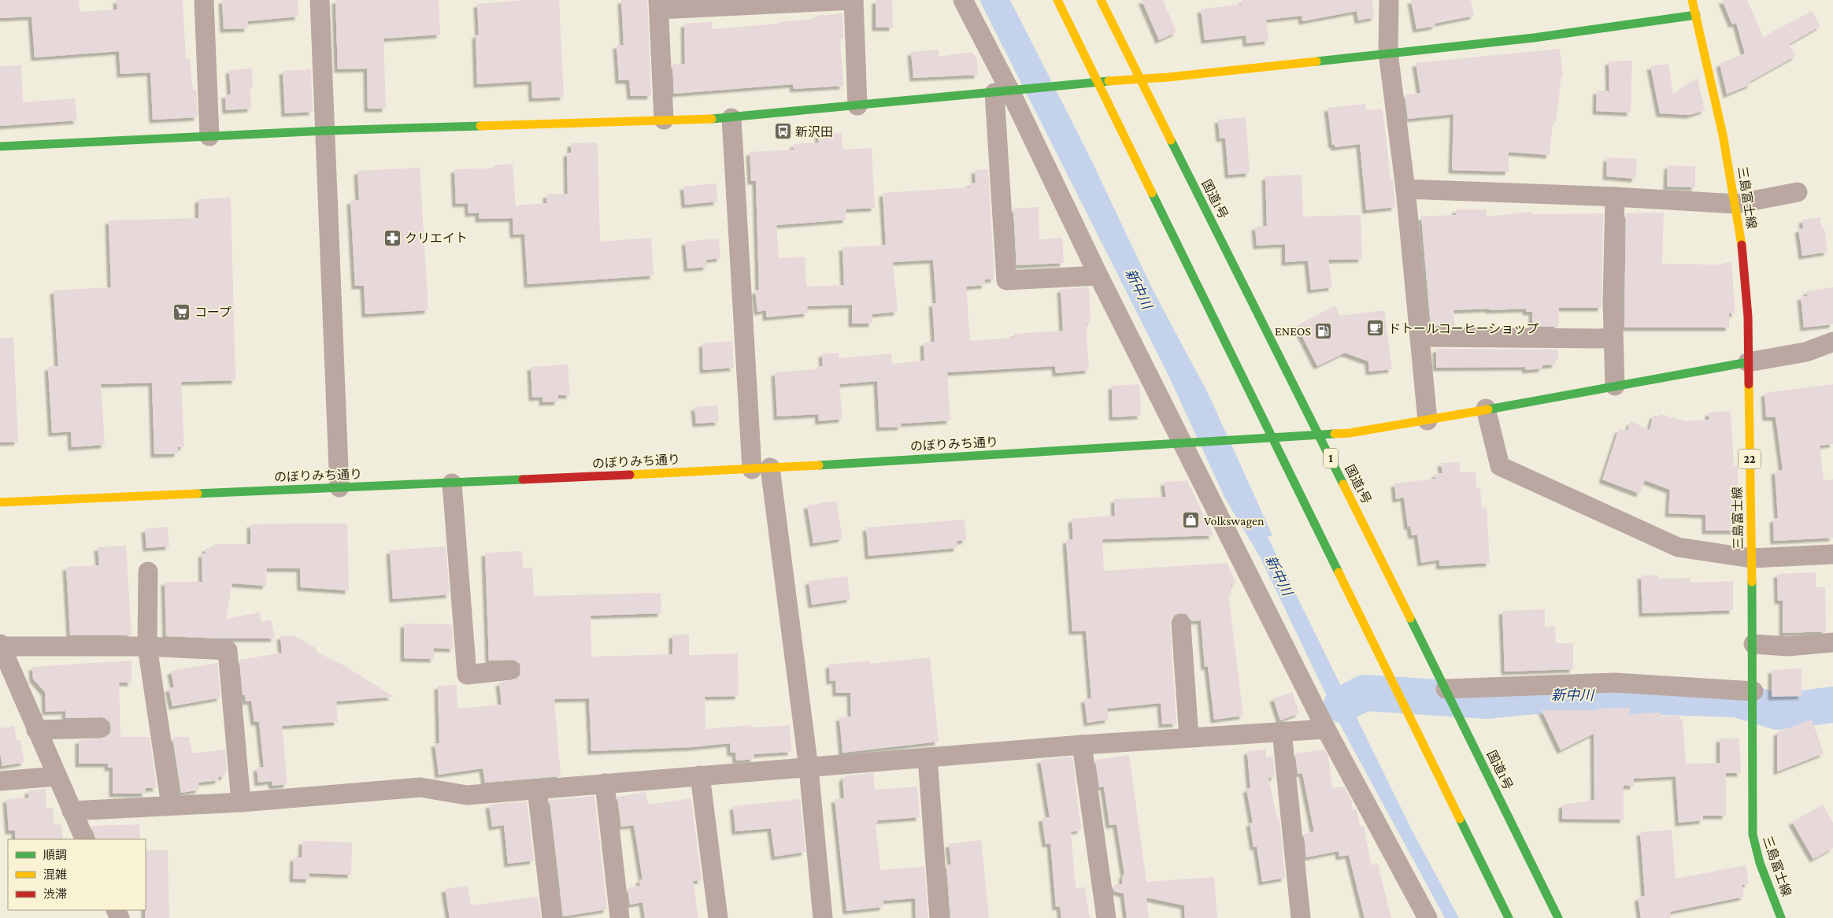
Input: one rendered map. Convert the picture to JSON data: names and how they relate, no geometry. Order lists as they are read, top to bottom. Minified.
{"streets":{"main road":["三島富士線","国道1号","のぼりみち通り","1","22"]},"crossings":[["三島富士線","のぼりみち通り"],["国道1号","のぼりみち通り"]],"water":["新中川"],"places":{"bus stop":["新沢田"],"pharmacy":["クリエイト"],"supermarket":["コープ"],"cafe":["ドトールコーヒーショップ"],"fuel station":["ENEOS"],"shop":["Volkswagen"]},"legend":["順調","混雑","渋滞"]}
